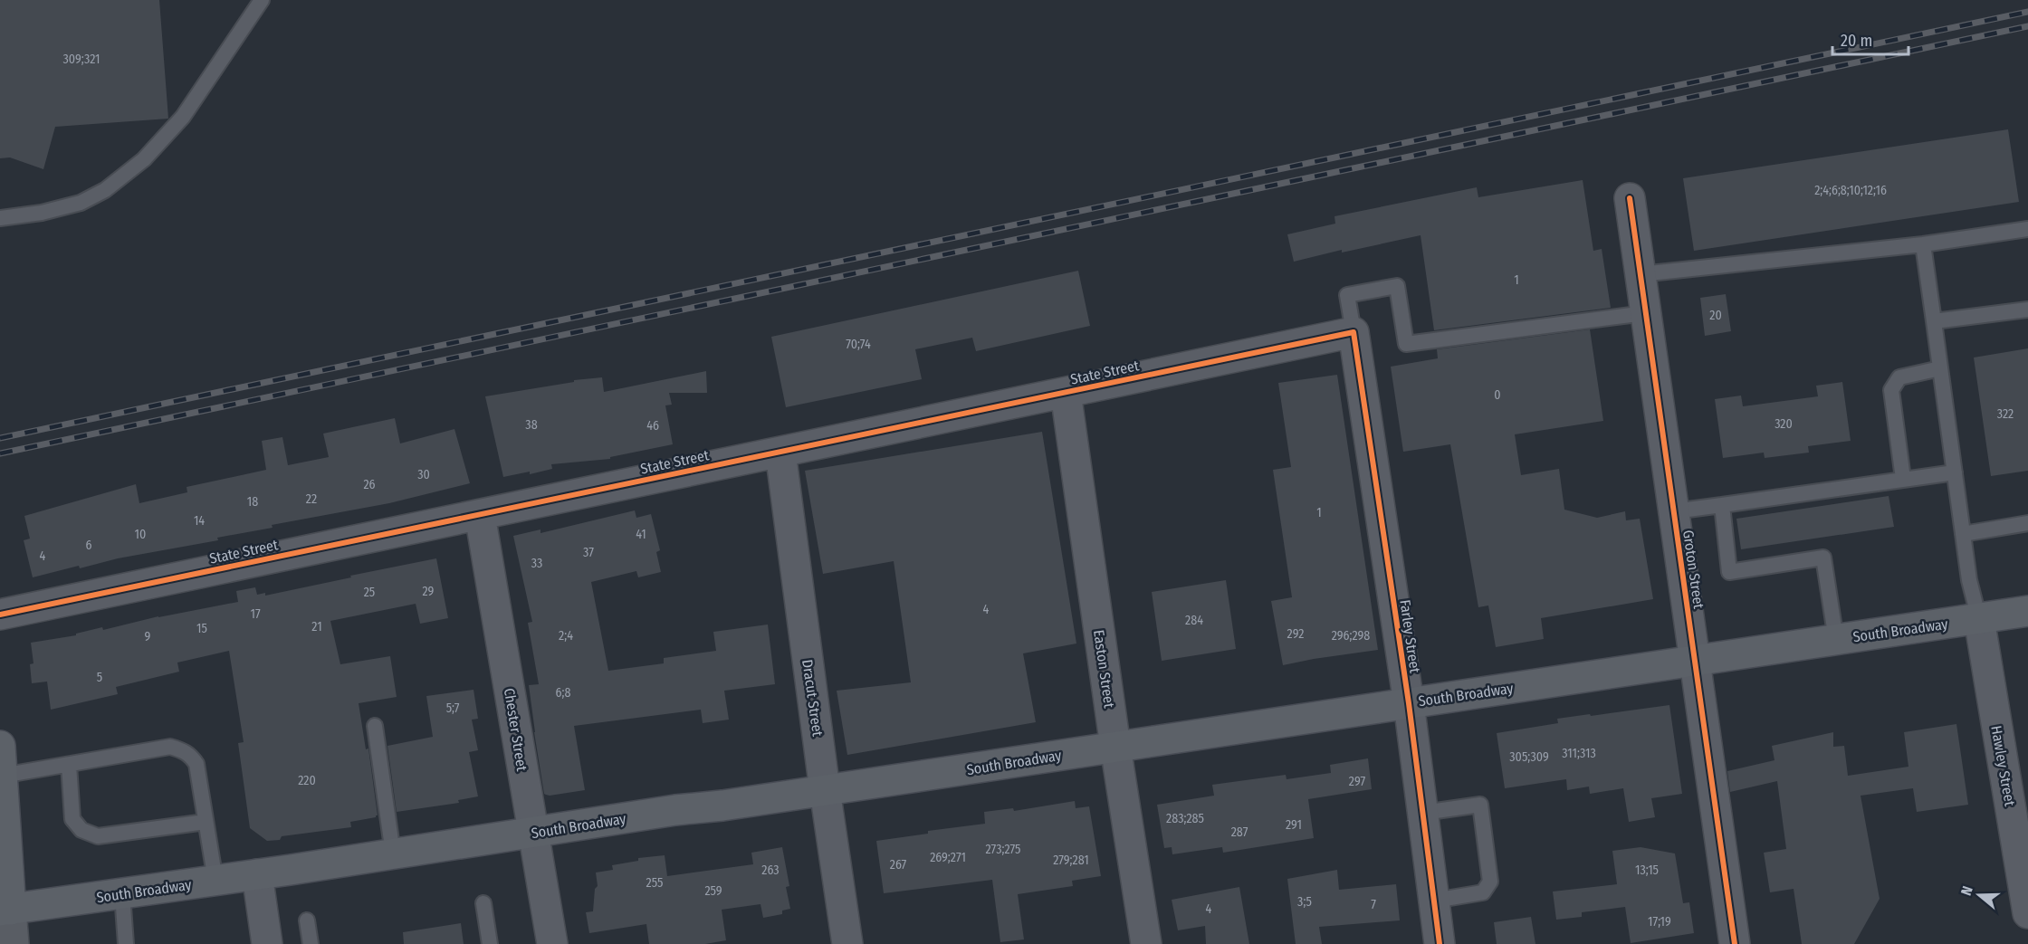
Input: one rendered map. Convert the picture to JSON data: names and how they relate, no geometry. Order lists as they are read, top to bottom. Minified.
{"streets":{"main road":["South Broadway"],"street":["State Street","Groton Street","Farley Street","Easton Street","Dracut Street","Chester Street","Hawley Street"]},"crossings":[["State Street","Farley Street"],["State Street","Easton Street"],["State Street","Dracut Street"],["State Street","Chester Street"],["Groton Street","South Broadway"],["South Broadway","Farley Street"],["South Broadway","Easton Street"],["South Broadway","Dracut Street"],["South Broadway","Chester Street"],["South Broadway","Hawley Street"]],"house_numbers":["309;321","2;4;6;8;10;12;16","1","20","70;74","0","322","320","38","46","30","26","22","18","1","14","10","41","6","37","4","33","29","25","4","17","284","21","15","292","2;4","296;298","9","5","6;8","5;7","311;313","305;309","220","297","283;285","291","287","273;275","269;271","279;281","267","263","13;15","255","259","3;5","7","4","17;19"],"scale_bar":"20 m","north":"left"}
